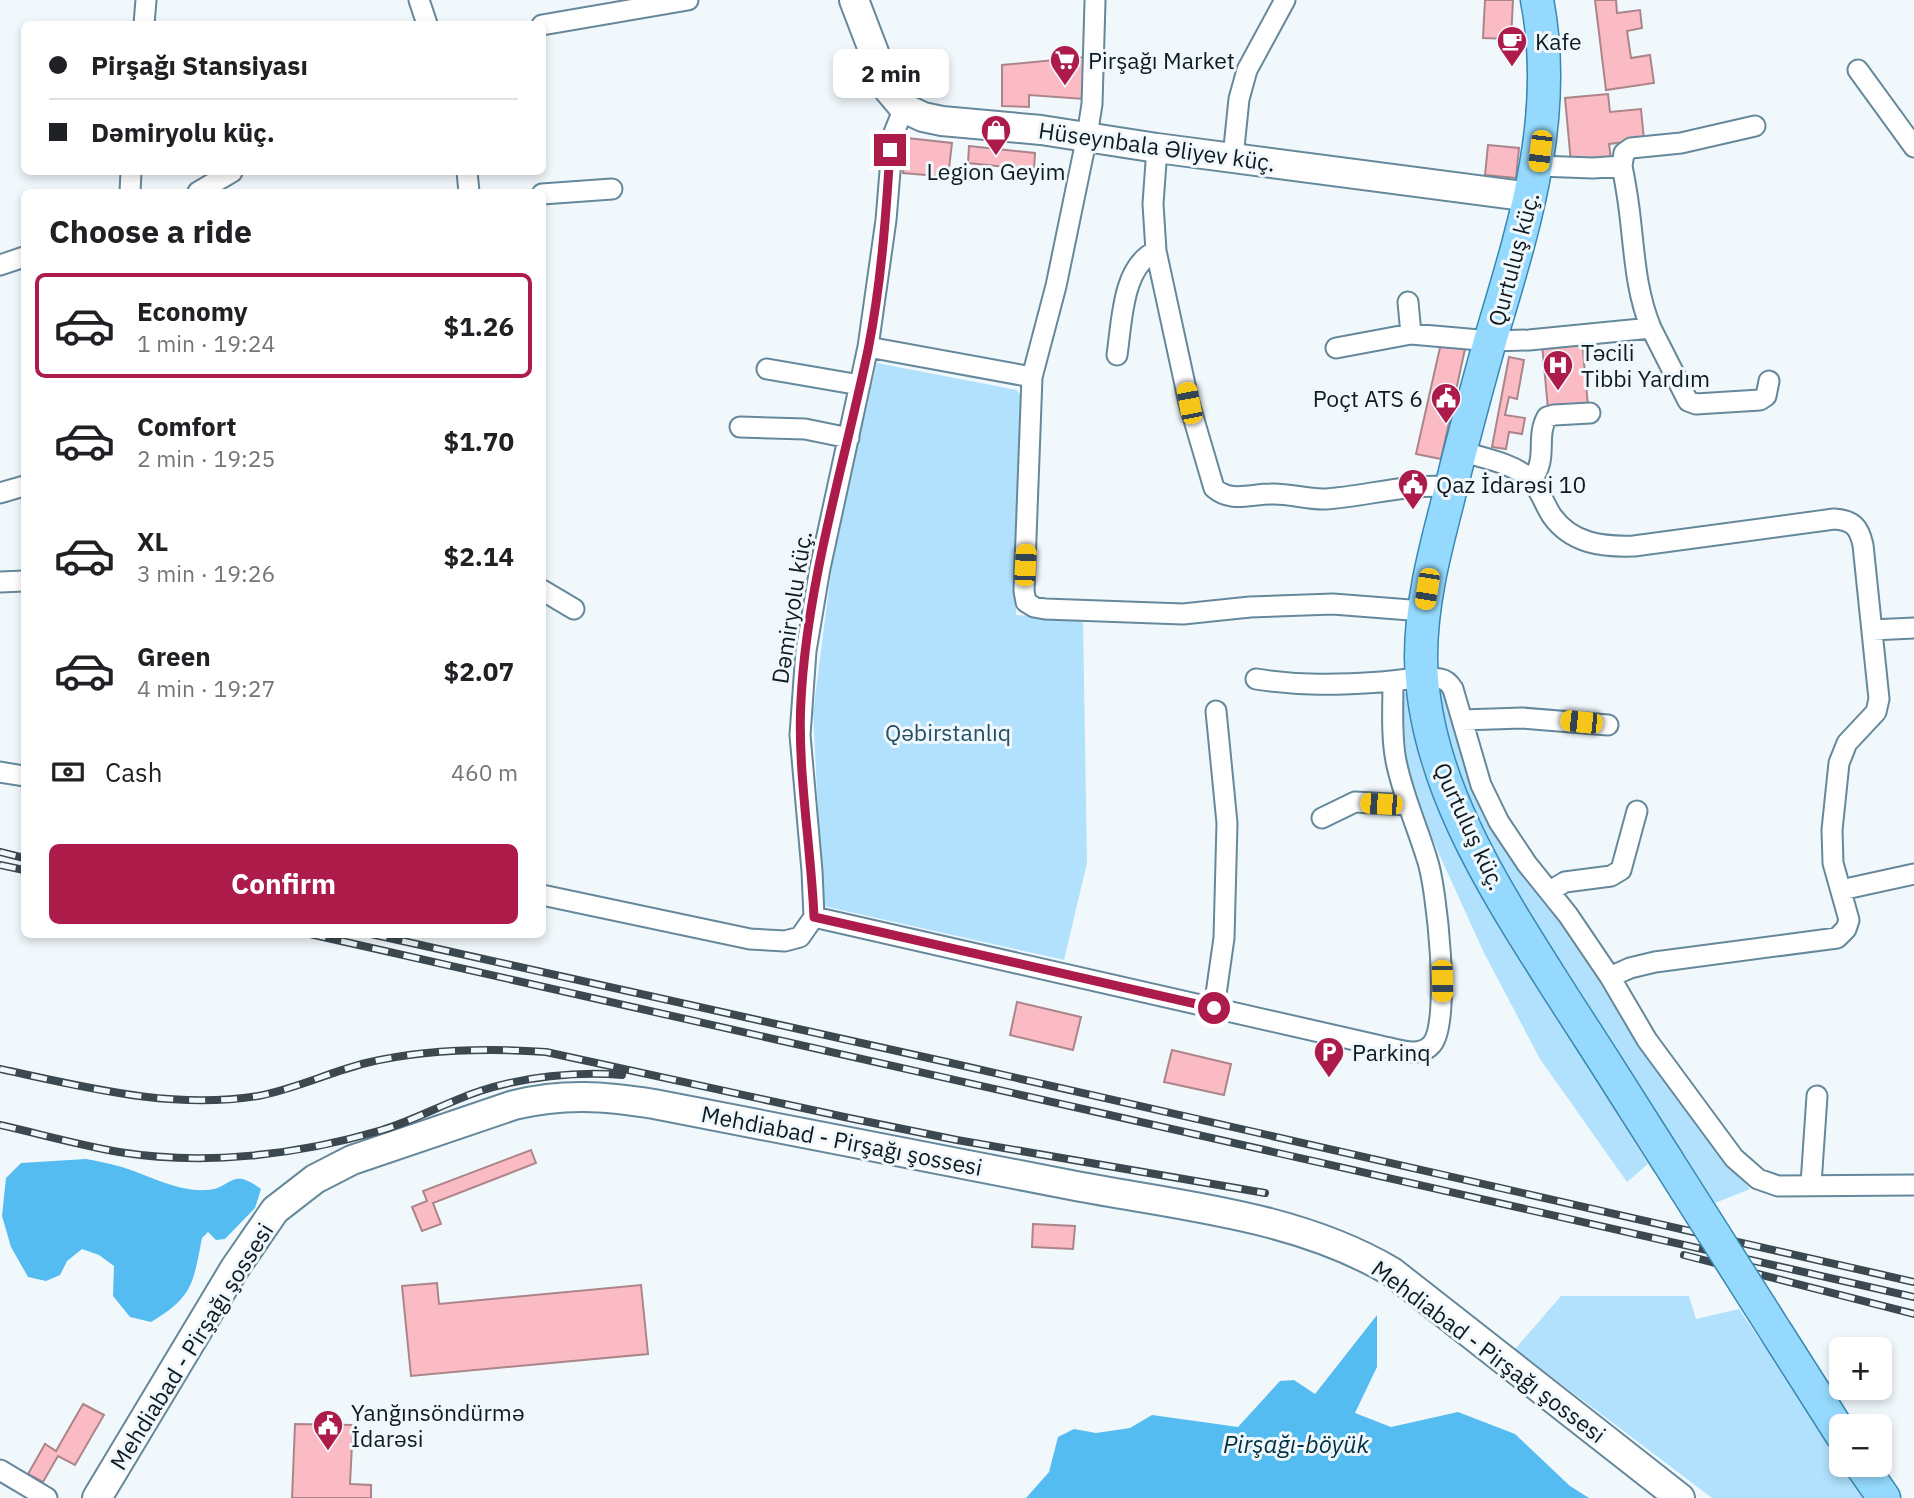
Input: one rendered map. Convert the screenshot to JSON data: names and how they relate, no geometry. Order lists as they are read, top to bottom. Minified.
{"streets":{"main road":["Hüseynbala Əliyev küç.","Qurtuluş küç.","Mehdiabad - Pirşağı şossesi"],"street":["Dəmiryolu küç."]},"crossings":[["Hüseynbala Əliyev küç.","Qurtuluş küç."],["Hüseynbala Əliyev küç.","Dəmiryolu küç."]],"water":["Pirşağı-böyük"],"parks":["Qəbirstanlıq"],"places":{"cafe":["Kafe"],"supermarket":["Pirşağı Market"],"shop":["Legion Geyim"],"hospital":["Təcili Tibbi Yardım"],"public building":["Poçt ATS 6","Qaz İdarəsi 10","Yanğınsöndürmə İdarəsi"],"parking":["Parkinq"]},"page":{"banner":["Pirşağı Stansiyası","Dəmiryolu küç."],"bubble":"2 min","heading":"Choose a ride","list":[{"name":"Economy","note":"1 min · 19:24","value":"$1.26"},{"name":"Comfort","note":"2 min · 19:25","value":"$1.70"},{"name":"XL","note":"3 min · 19:26","value":"$2.14"},{"name":"Green","note":"4 min · 19:27","value":"$2.07"}],"pay":["Cash","460 m"],"buttons":"Confirm","map_buttons":["+","−"]}}
